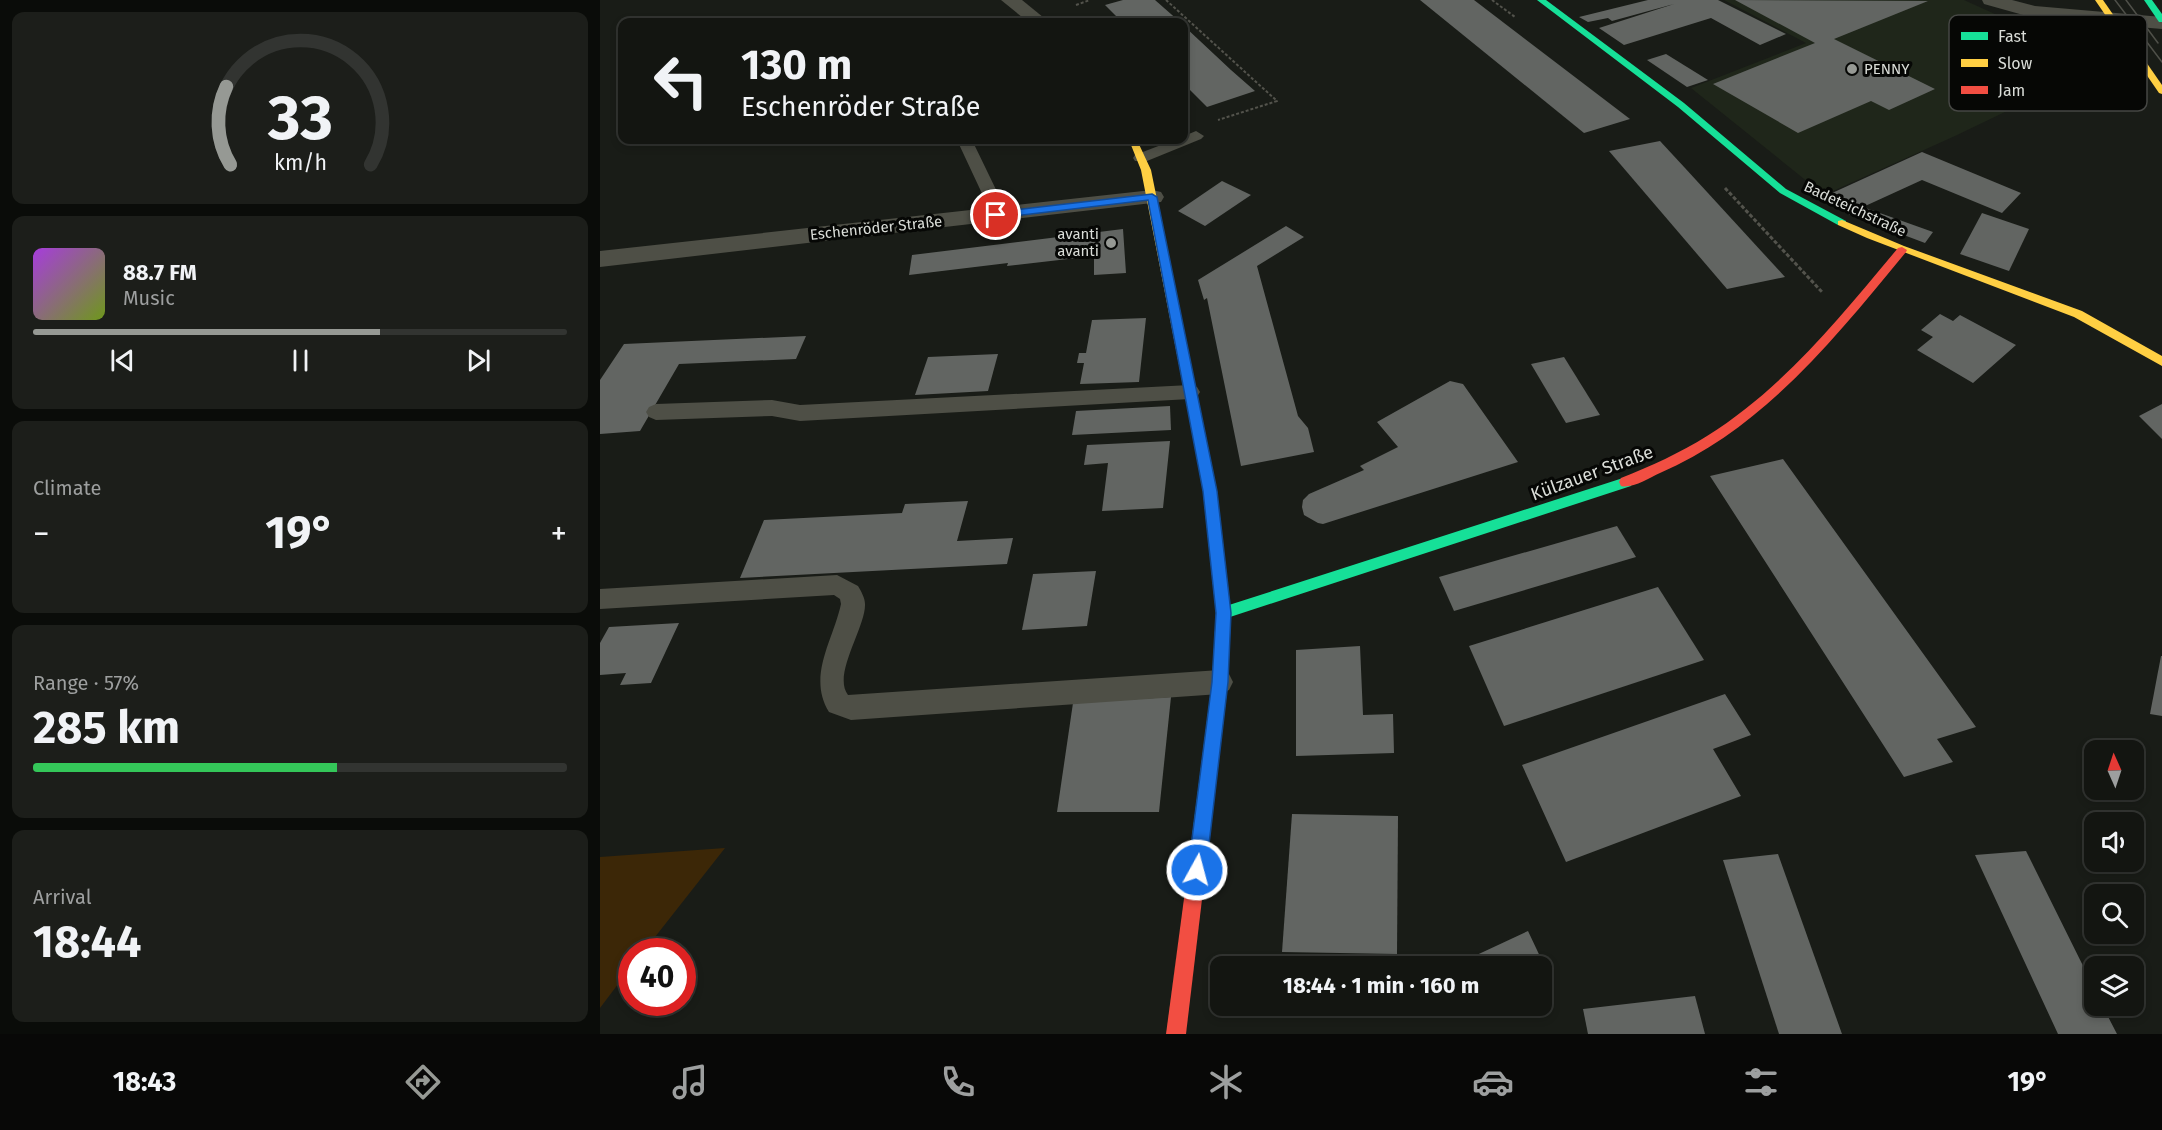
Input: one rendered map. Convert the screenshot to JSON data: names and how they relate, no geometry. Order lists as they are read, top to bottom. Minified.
{"streets":{"street":["Badeteichstraße","Eschenröder Straße","Külzauer Straße"]},"crossings":[["Badeteichstraße","Külzauer Straße"]],"places":["PENNY","avanti avanti"],"legend":["Fast","Slow","Jam"],"north":"top","page":{"turn":["130 m","Eschenröder Straße"],"song":["88.7 FM","Music"],"tile":["Climate",["Range · 57%","285 km"],["Arrival","18:44"]],"heat":["−","19°","+"],"limit":"40","trip":"18:44 · 1 min · 160 m","tabs":["18:43","19°"],"gauge":["33","km/h"]}}
